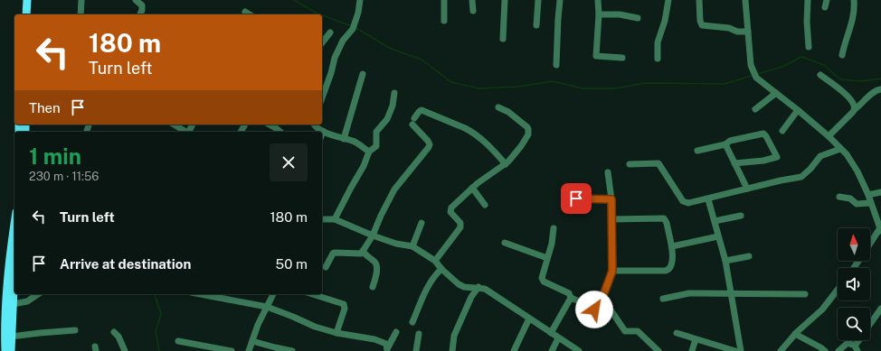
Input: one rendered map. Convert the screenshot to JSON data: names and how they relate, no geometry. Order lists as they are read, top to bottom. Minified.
{"north":"top","page":{"turn":["180 m","Turn left"],"then":"Then","heading":["1 min","230 m · 11:56"],"list":[{"name":"Turn left","value":"180 m"},{"name":"Arrive at destination","value":"50 m"}]}}
